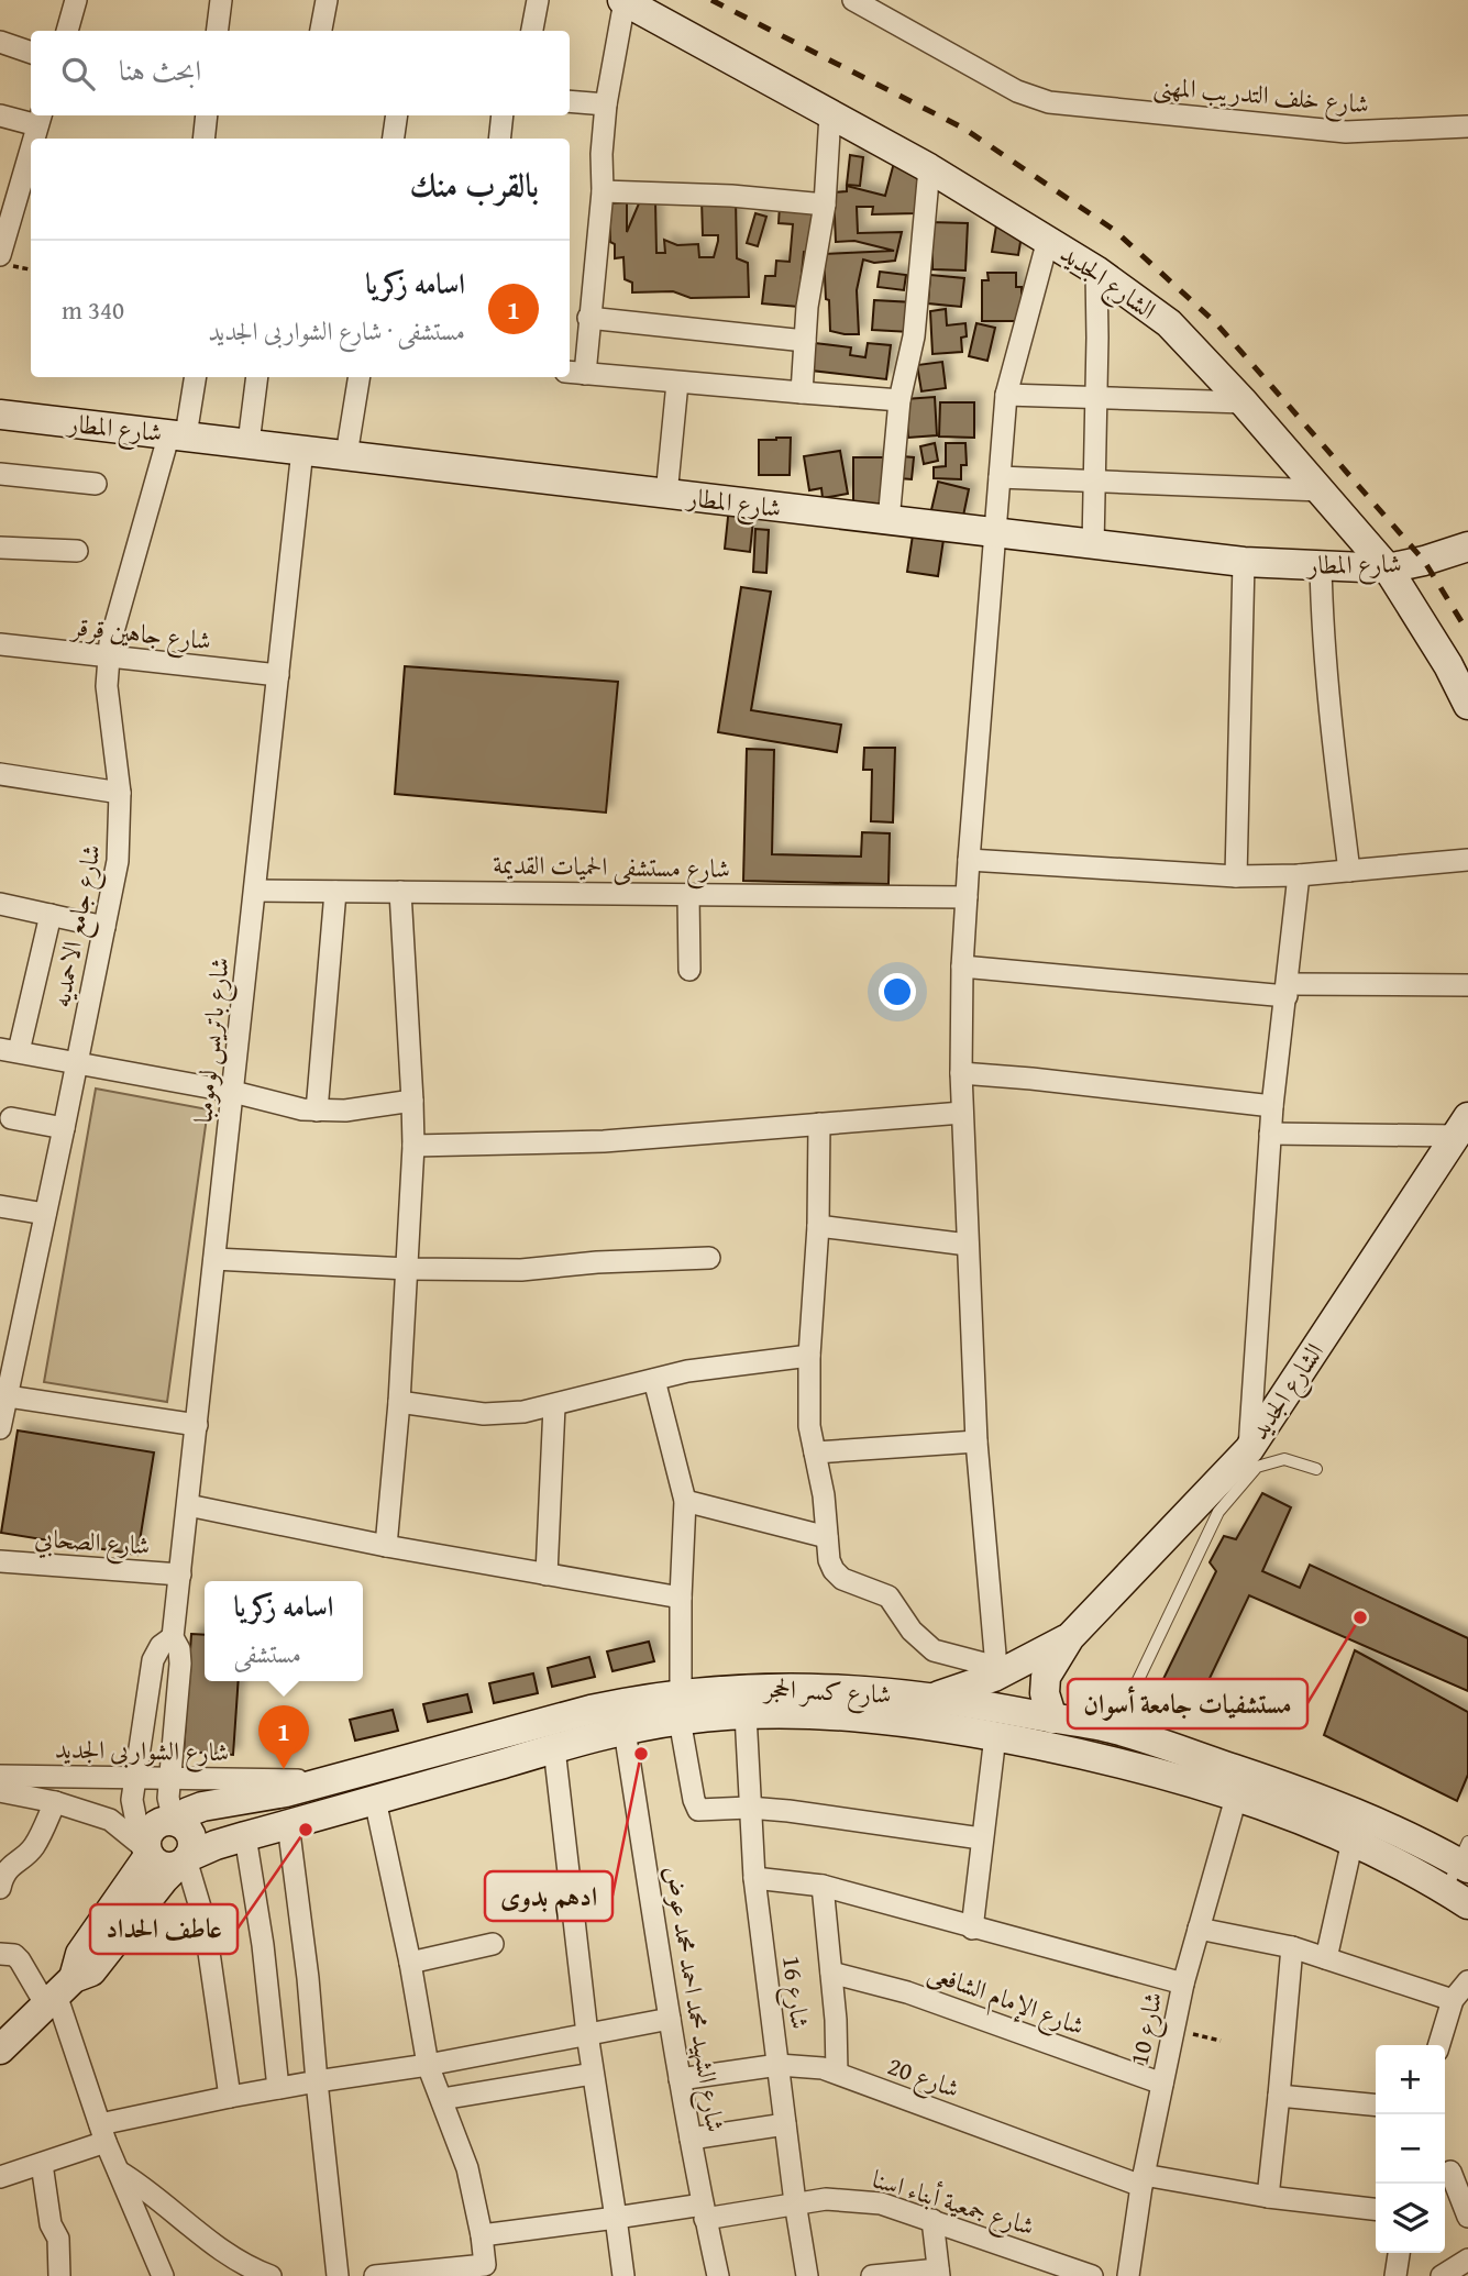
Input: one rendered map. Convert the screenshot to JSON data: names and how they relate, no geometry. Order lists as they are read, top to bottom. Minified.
{"streets":{"street":["شارع خلف التدريب المهنى","الشارع الجديد","شارع المطار","شارع جاهين قرقر","شارع مستشفى الحميات القديمة","شارع جامع الاحمديه","شارع باتريس لومومبا","شارع الصحابي","شارع كسر الحجر","شارع الشواربى الجديد","شارع 16","شارع الشهيد محمد احمد محمد عوض","شارع الإمام الشافعى","شارع 10","شارع 20","شارع جمعية أبناء اسنا"]},"crossings":[["الشارع الجديد","شارع المطار"],["الشارع الجديد","شارع كسر الحجر"],["شارع المطار","شارع جامع الاحمديه"],["شارع المطار","شارع باتريس لومومبا"],["شارع جاهين قرقر","شارع جامع الاحمديه"],["شارع جاهين قرقر","شارع باتريس لومومبا"],["شارع مستشفى الحميات القديمة","شارع باتريس لومومبا"],["شارع باتريس لومومبا","شارع الصحابي"],["شارع باتريس لومومبا","شارع كسر الحجر"],["شارع باتريس لومومبا","شارع الشواربى الجديد"],["شارع كسر الحجر","شارع الشواربى الجديد"],["شارع كسر الحجر","شارع 16"],["شارع كسر الحجر","شارع الشهيد محمد احمد محمد عوض"],["شارع كسر الحجر","شارع 10"],["شارع 16","شارع 20"],["شارع 16","شارع جمعية أبناء اسنا"],["شارع الشهيد محمد احمد محمد عوض","شارع 20"],["شارع الشهيد محمد احمد محمد عوض","شارع جمعية أبناء اسنا"],["شارع الإمام الشافعى","شارع 10"],["شارع 10","شارع 20"]],"places":["مستشفيات جامعة أسوان","ادهم بدوى","عاطف الحداد"],"page":{"search":"ابحث هنا","heading":"بالقرب منك","list":[{"mark":"1","name":"اسامه زكريا","note":"مستشفى · شارع الشواربى الجديد","value":"340 m"}],"popup":["اسامه زكريا","مستشفى"],"pins":"1","map_buttons":["+","−"]}}
